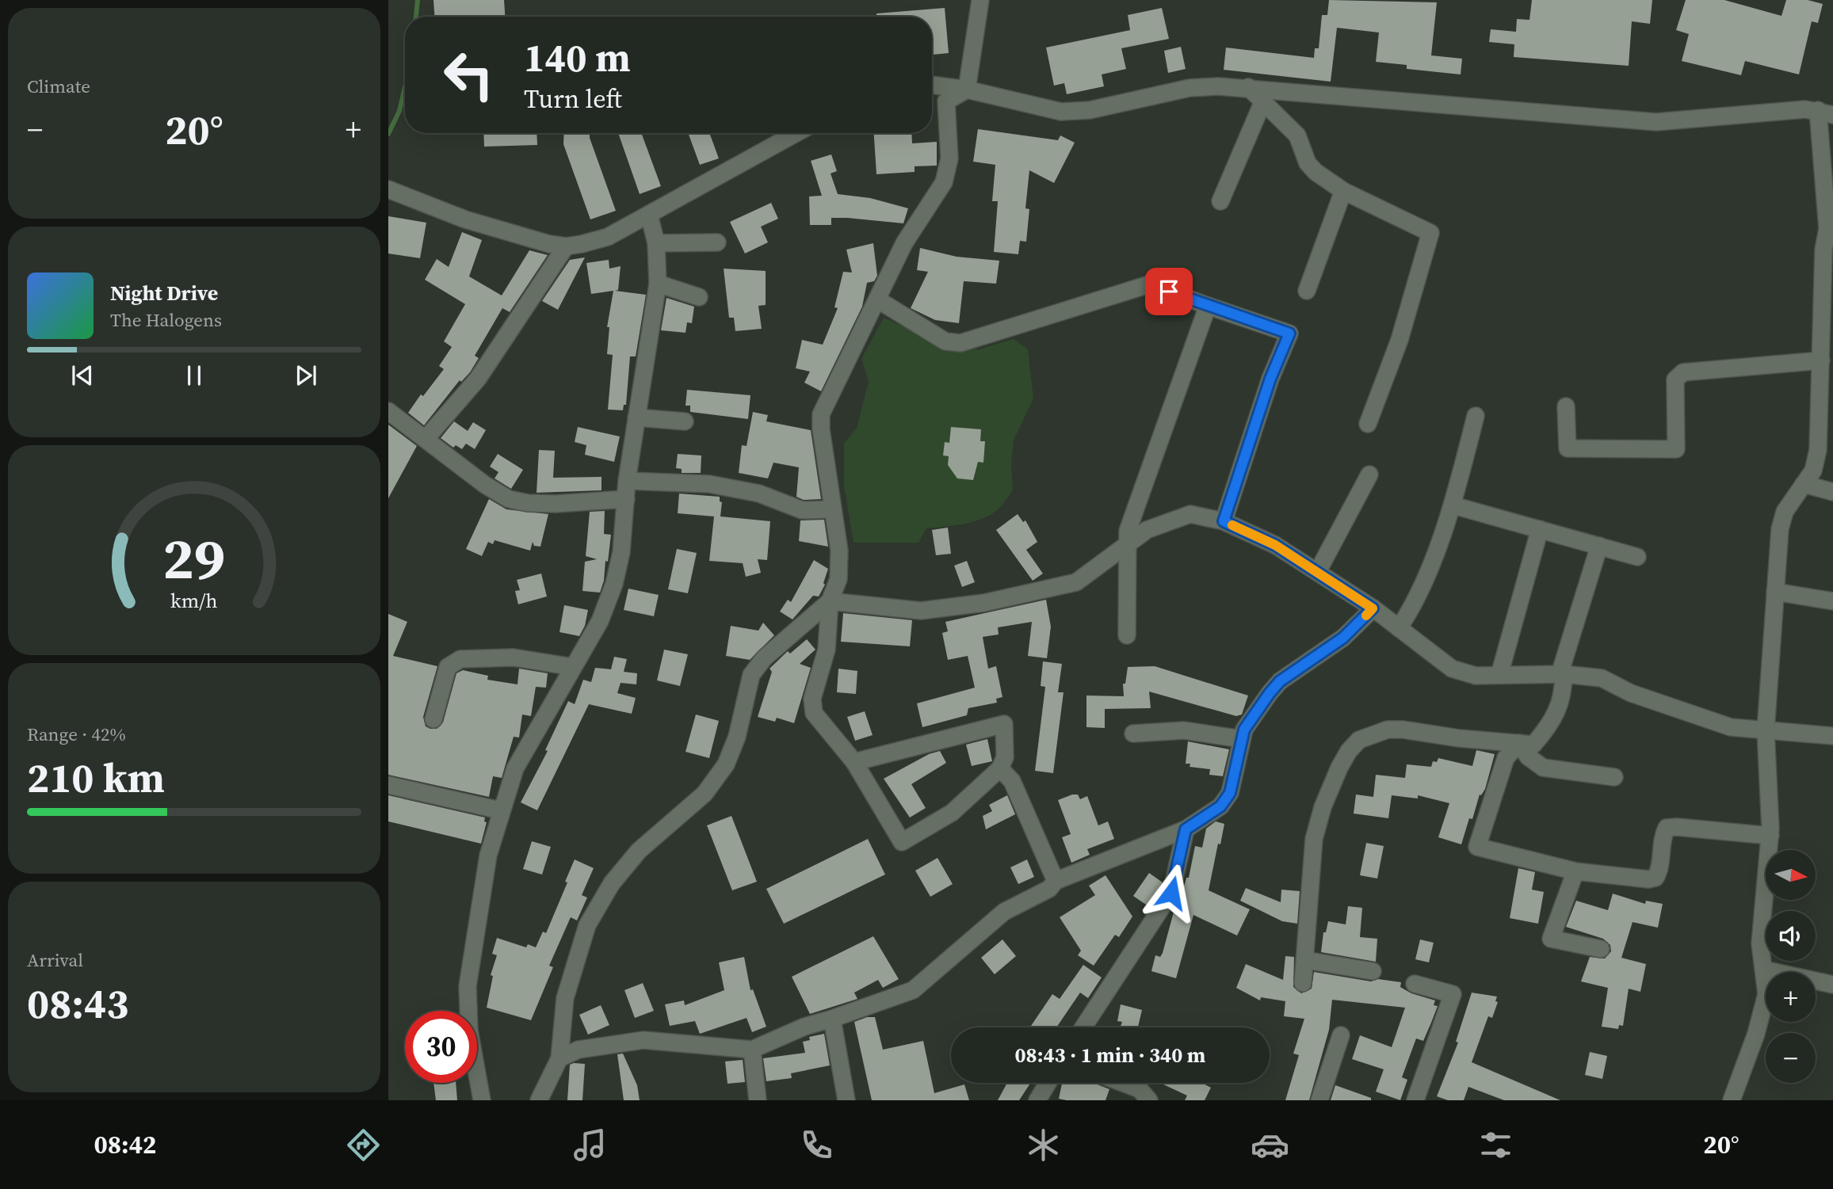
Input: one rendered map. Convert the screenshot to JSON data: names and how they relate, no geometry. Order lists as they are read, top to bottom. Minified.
{"north":"right","page":{"tile":["Climate",["Range · 42%","210 km"],["Arrival","08:43"]],"turn":["140 m","Turn left"],"heat":["−","20°","+"],"song":["Night Drive","The Halogens"],"map_buttons":["+","−"],"limit":"30","trip":"08:43 · 1 min · 340 m","tabs":["08:42","20°"],"gauge":["29","km/h"]}}
